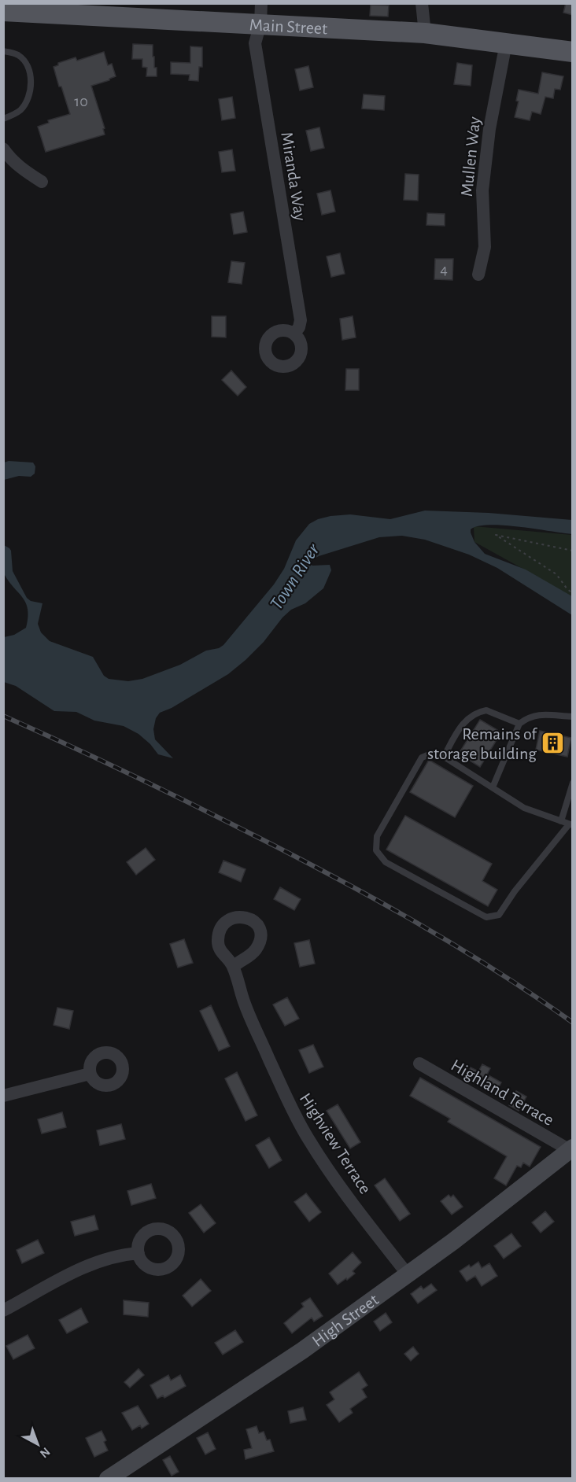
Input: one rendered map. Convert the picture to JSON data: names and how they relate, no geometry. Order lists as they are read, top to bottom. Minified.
{"streets":{"main road":["Main Street"],"street":["Mullen Way","Miranda Way","Highland Terrace","Highview Terrace","High Street"]},"crossings":[["Main Street","Mullen Way"],["Main Street","Miranda Way"],["Highland Terrace","High Street"],["Highview Terrace","High Street"]],"water":["Town River"],"places":{"building":["Remains of storage building"]},"house_numbers":["10","4"],"north":"bottom right"}
